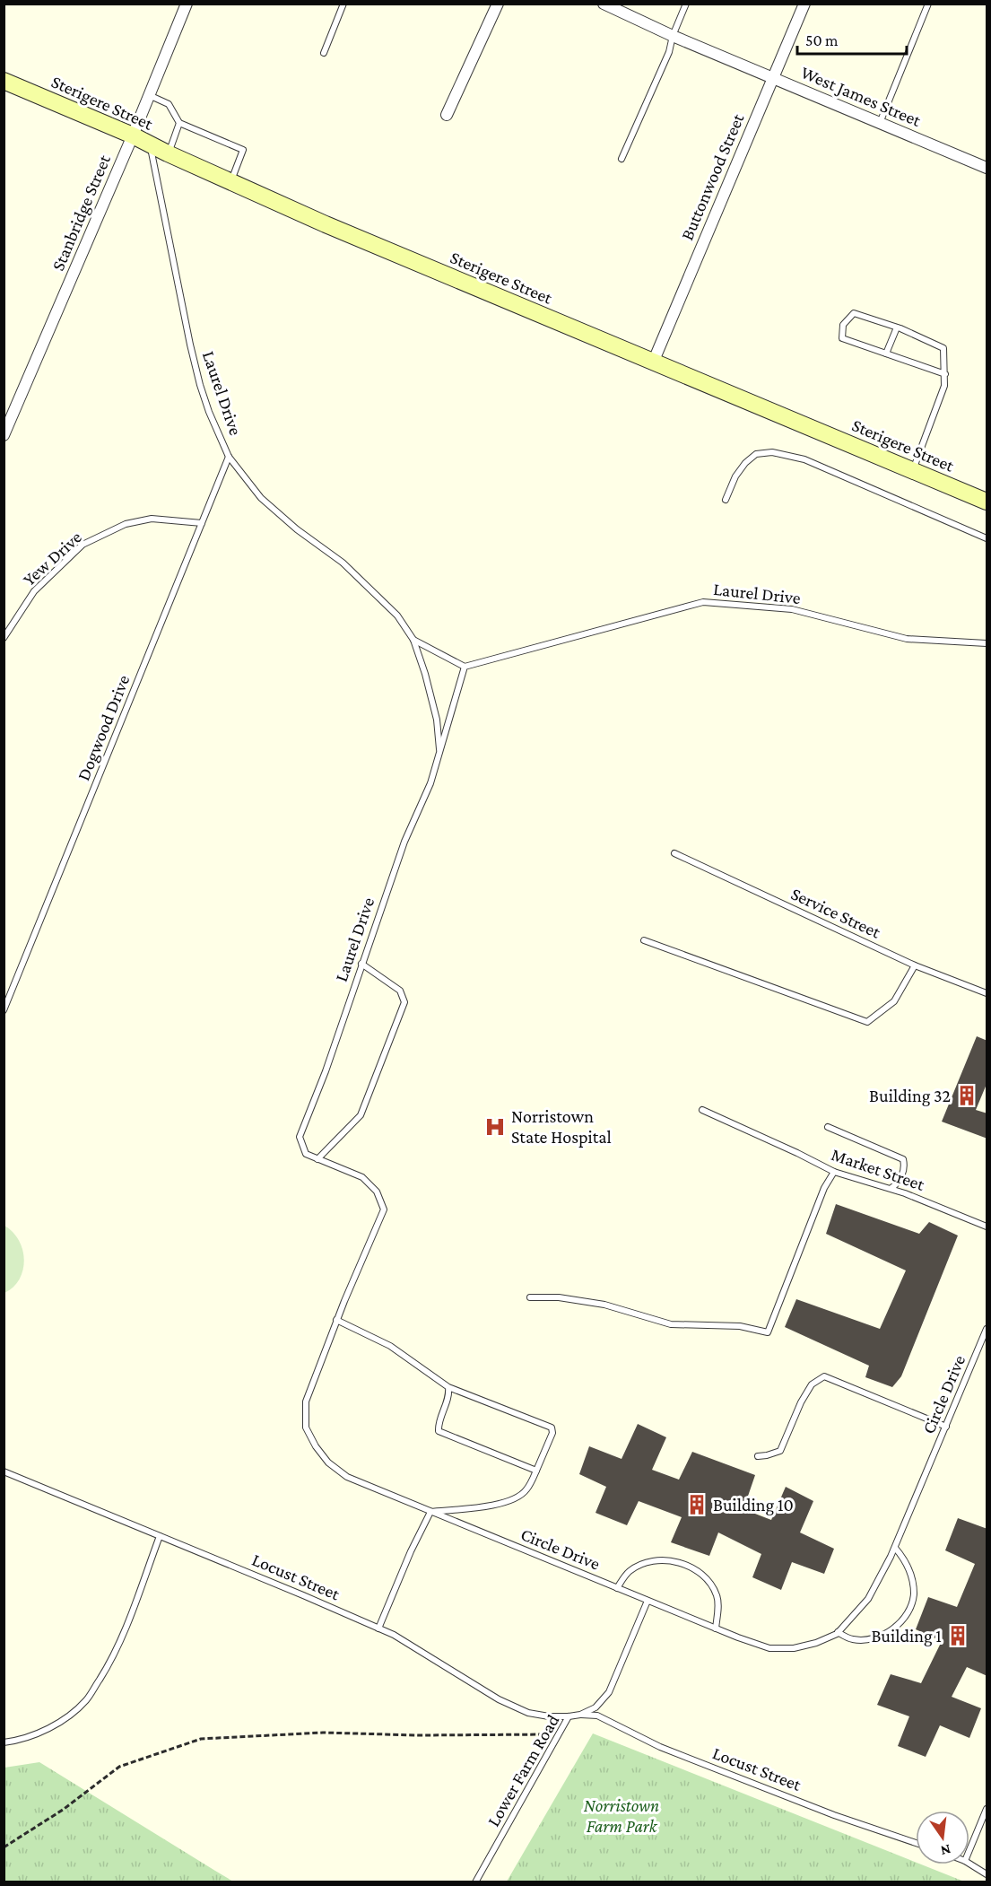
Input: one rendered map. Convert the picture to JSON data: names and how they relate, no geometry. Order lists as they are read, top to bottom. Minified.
{"streets":{"street":["West James Street","Sterigere Street","Buttonwood Street","Stanbridge Street"],"lane":["Laurel Drive","Yew Drive","Dogwood Drive","Service Street","Market Street","Circle Drive","Locust Street","Lower Farm Road"]},"crossings":[["West James Street","Buttonwood Street"],["Sterigere Street","Buttonwood Street"],["Sterigere Street","Stanbridge Street"],["Sterigere Street","Laurel Drive"],["Laurel Drive","Dogwood Drive"],["Laurel Drive","Circle Drive"],["Yew Drive","Dogwood Drive"],["Circle Drive","Lower Farm Road"],["Locust Street","Lower Farm Road"]],"parks":["Norristown Farm Park"],"places":{"building":["Building 32","Building 10","Building 1"],"hospital":["Norristown State Hospital"]},"scale_bar":"50 m","north":"bottom"}
